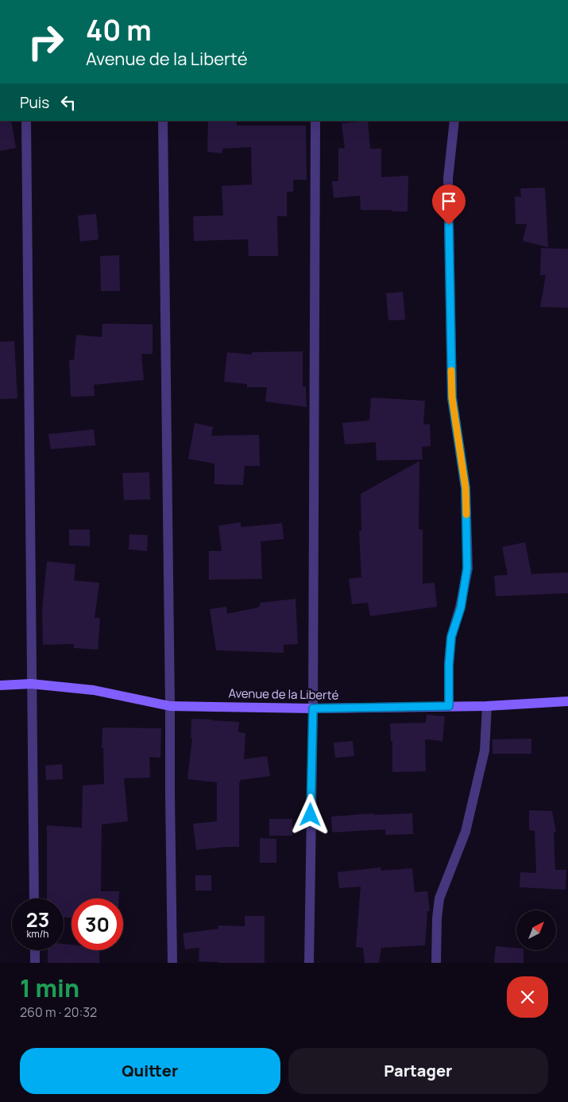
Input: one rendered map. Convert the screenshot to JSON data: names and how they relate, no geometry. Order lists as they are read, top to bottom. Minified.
{"streets":{"street":["Avenue de la Liberté"]},"north":"top right","page":{"turn":["40 m","Avenue de la Liberté"],"then":"Puis","speed":"23 km/h","limit":"30","heading":["1 min","260 m · 20:32"],"buttons":["Quitter","Partager"]}}
